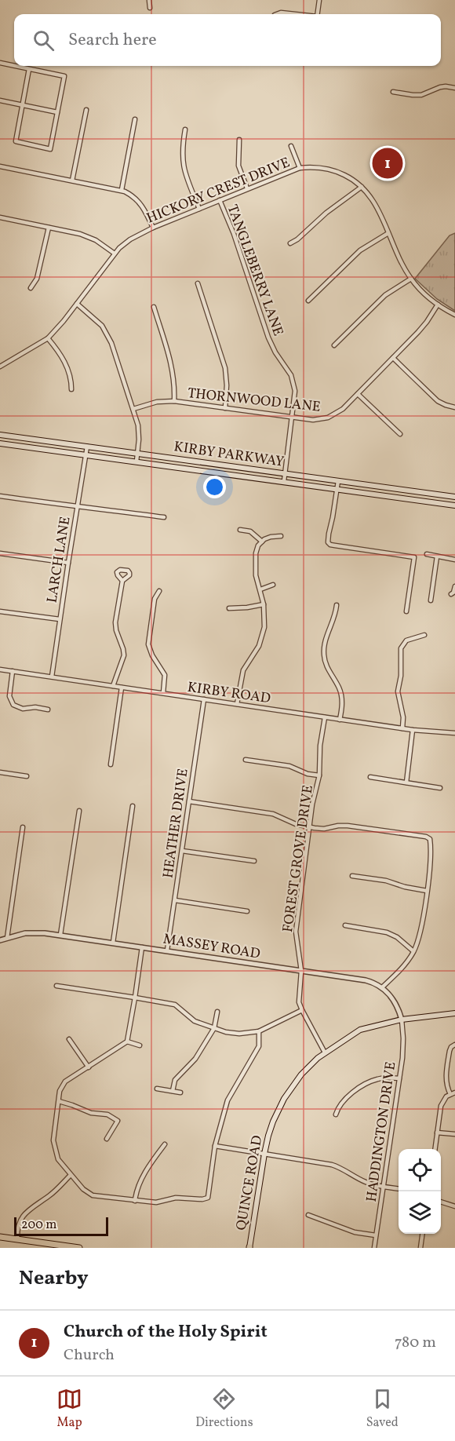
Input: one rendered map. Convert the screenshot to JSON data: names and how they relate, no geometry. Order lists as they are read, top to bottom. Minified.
{"streets":{"main road":["KIRBY PARKWAY","QUINCE ROAD"],"street":["HICKORY CREST DRIVE","TANGLEBERRY LANE","THORNWOOD LANE","LARCH LANE","KIRBY ROAD","HEATHER DRIVE","FOREST GROVE DRIVE","MASSEY ROAD","HADDINGTON DRIVE"]},"crossings":[["HICKORY CREST DRIVE","TANGLEBERRY LANE"],["HICKORY CREST DRIVE","THORNWOOD LANE"],["TANGLEBERRY LANE","THORNWOOD LANE"],["TANGLEBERRY LANE","KIRBY PARKWAY"],["KIRBY PARKWAY","LARCH LANE"],["LARCH LANE","KIRBY ROAD"],["KIRBY ROAD","HEATHER DRIVE"],["KIRBY ROAD","FOREST GROVE DRIVE"],["HEATHER DRIVE","MASSEY ROAD"],["FOREST GROVE DRIVE","MASSEY ROAD"],["FOREST GROVE DRIVE","QUINCE ROAD"],["HADDINGTON DRIVE","QUINCE ROAD"]],"scale_bar":"200 m","page":{"search":"Search here","pins":"1","scale":"200 m","heading":"Nearby","list":[{"mark":"1","name":"Church of the Holy Spirit","note":"Church","value":"780 m"}],"nav":["Map","Directions","Saved"]}}
